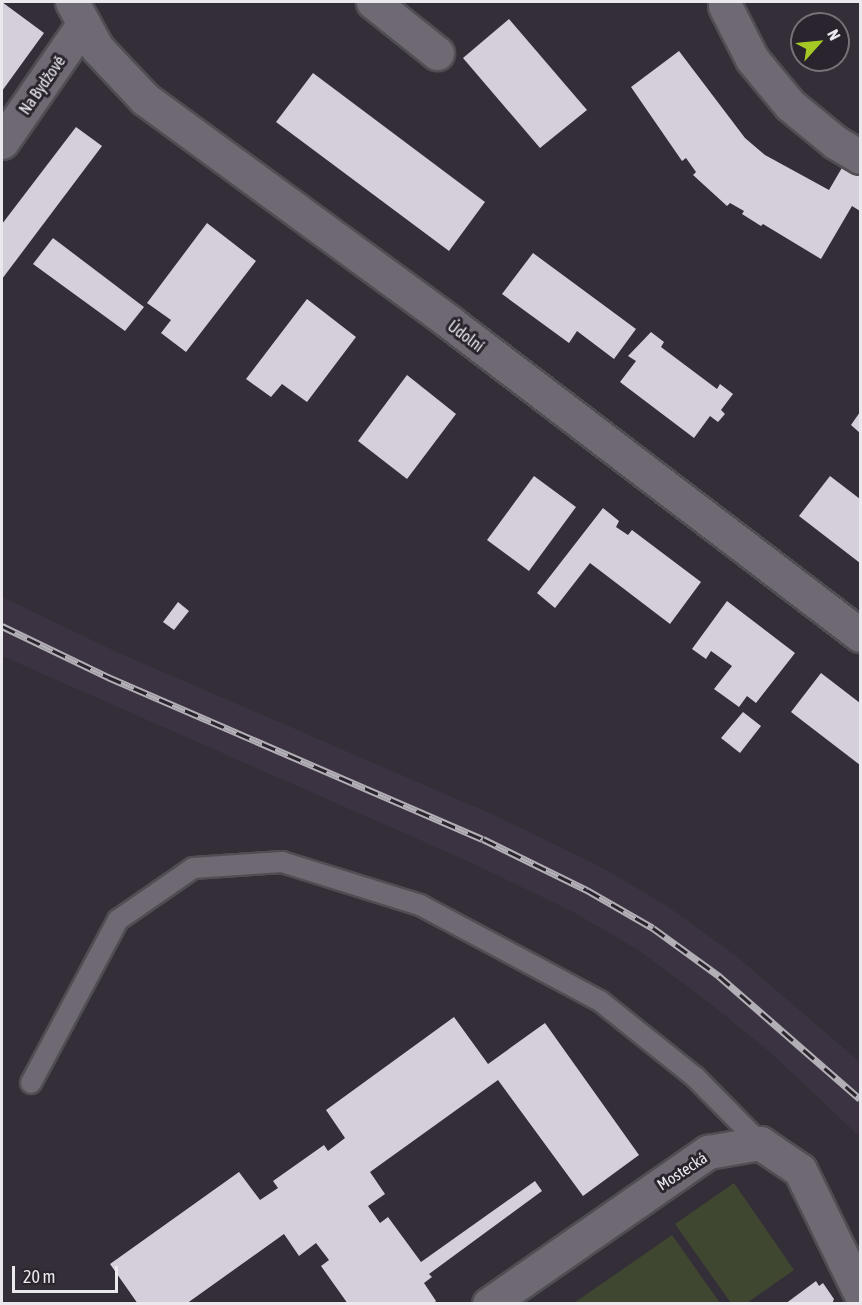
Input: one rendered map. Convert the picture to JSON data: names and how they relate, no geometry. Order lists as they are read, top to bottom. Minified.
{"streets":{"street":["Na Bydžově","Údolní","Mostecká"]},"crossings":[["Na Bydžově","Údolní"]],"scale_bar":"20 m","north":"top right"}
